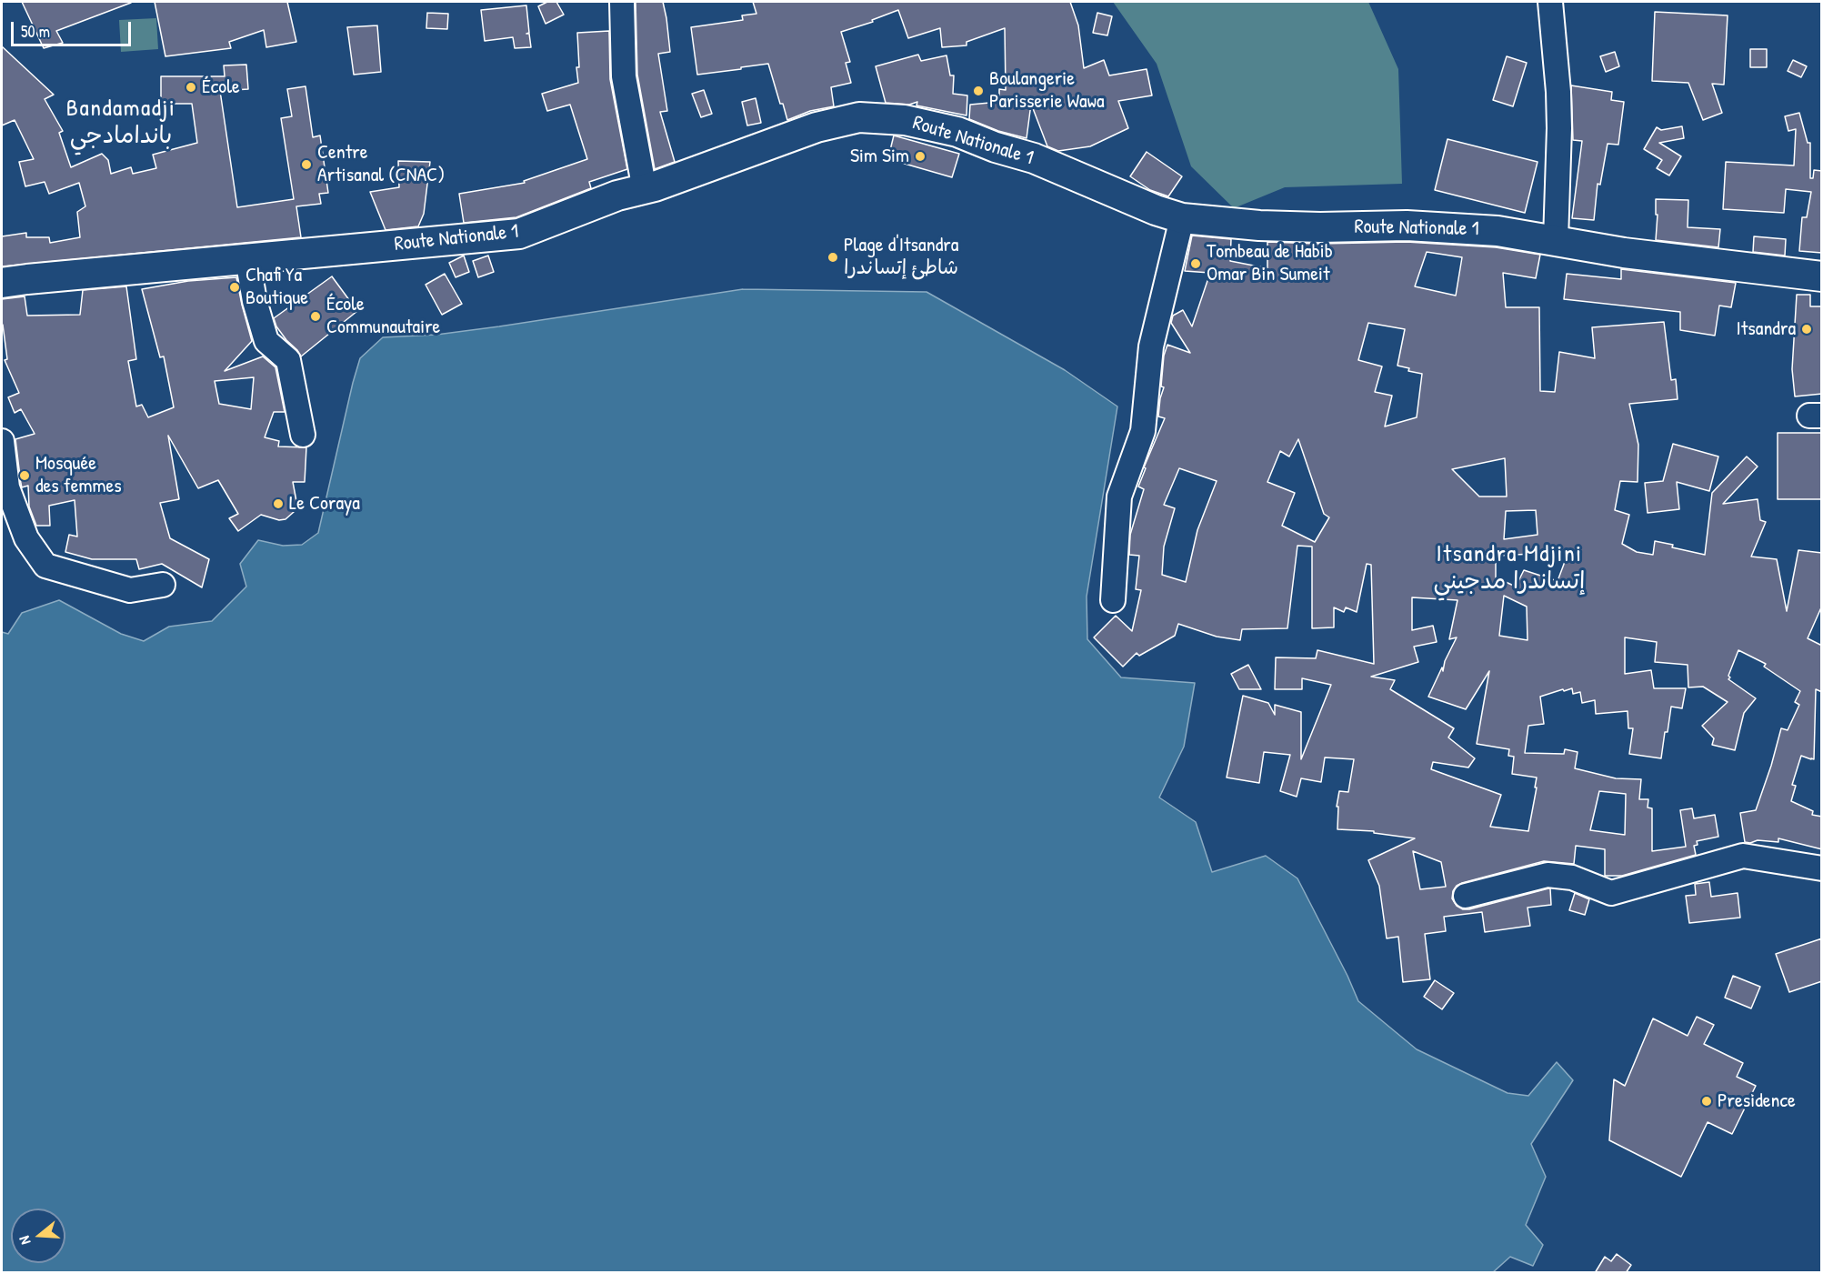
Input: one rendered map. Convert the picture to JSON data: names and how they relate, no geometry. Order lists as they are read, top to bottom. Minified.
{"streets":{"main road":["Route Nationale 1"]},"districts":["Bandamadji باندامادجي","Itsandra Mdjini إتساندرا مدجيني"],"places":["École","Boulangerie Parisserie Wawa","Sim Sim","Centre Artisanal (CNAC)","Plage d'Itsandra شاطئ إتساندرا","Tombeau de Habib Omar Bin Sumeit","Chafi Ya Boutique","École Communautaire","Itsandra","Mosquée des femmes","Le Coraya","Presidence"],"scale_bar":"50 m","north":"left"}
